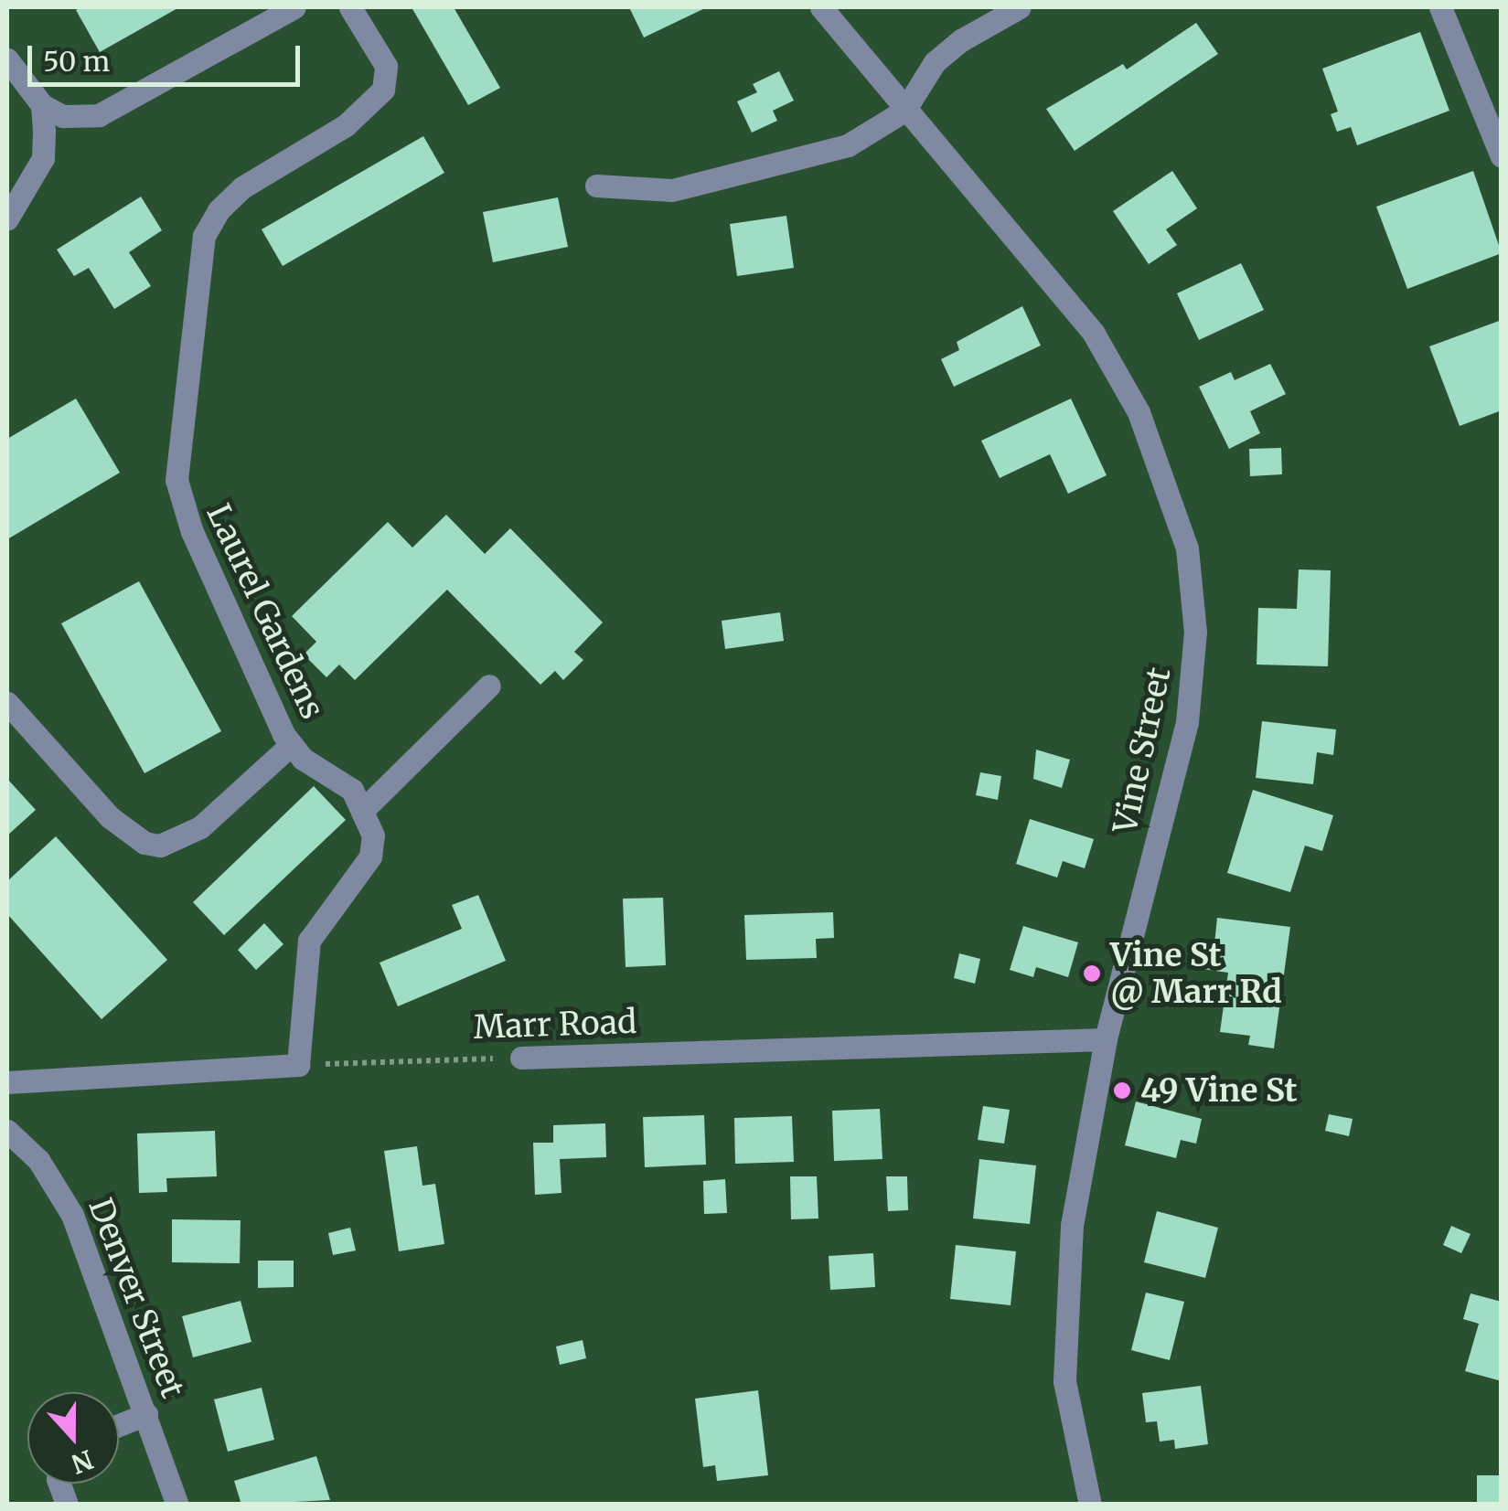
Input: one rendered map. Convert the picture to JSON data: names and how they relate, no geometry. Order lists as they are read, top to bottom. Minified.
{"streets":{"street":["Laurel Gardens","Vine Street","Marr Road","Denver Street"]},"crossings":[["Vine Street","Marr Road"]],"places":["Vine St @ Marr Rd","49 Vine St"],"scale_bar":"50 m","north":"bottom"}
